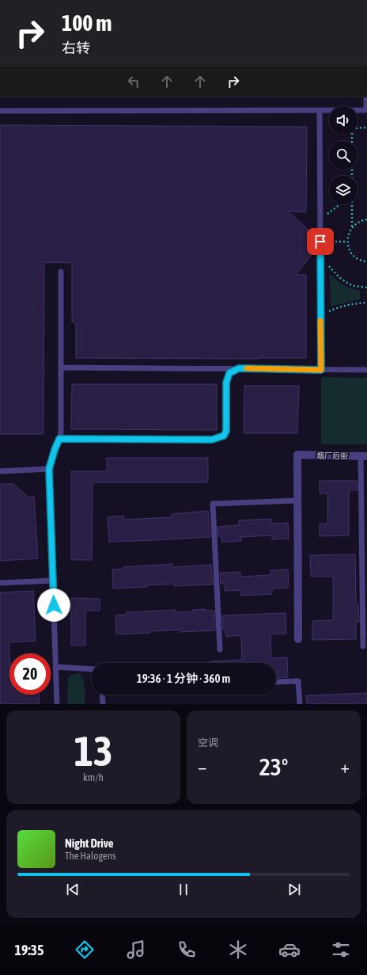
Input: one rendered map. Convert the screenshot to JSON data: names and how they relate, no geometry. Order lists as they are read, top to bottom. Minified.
{"streets":{"street":["烟厂后街"]},"page":{"turn":["100 m","右转"],"limit":"20","trip":"19:36 · 1 分钟 · 360 m","tile":[["13","km/h"],"空调"],"heat":["−","23°","+"],"song":["Night Drive","The Halogens"],"tabs":"19:35"}}
